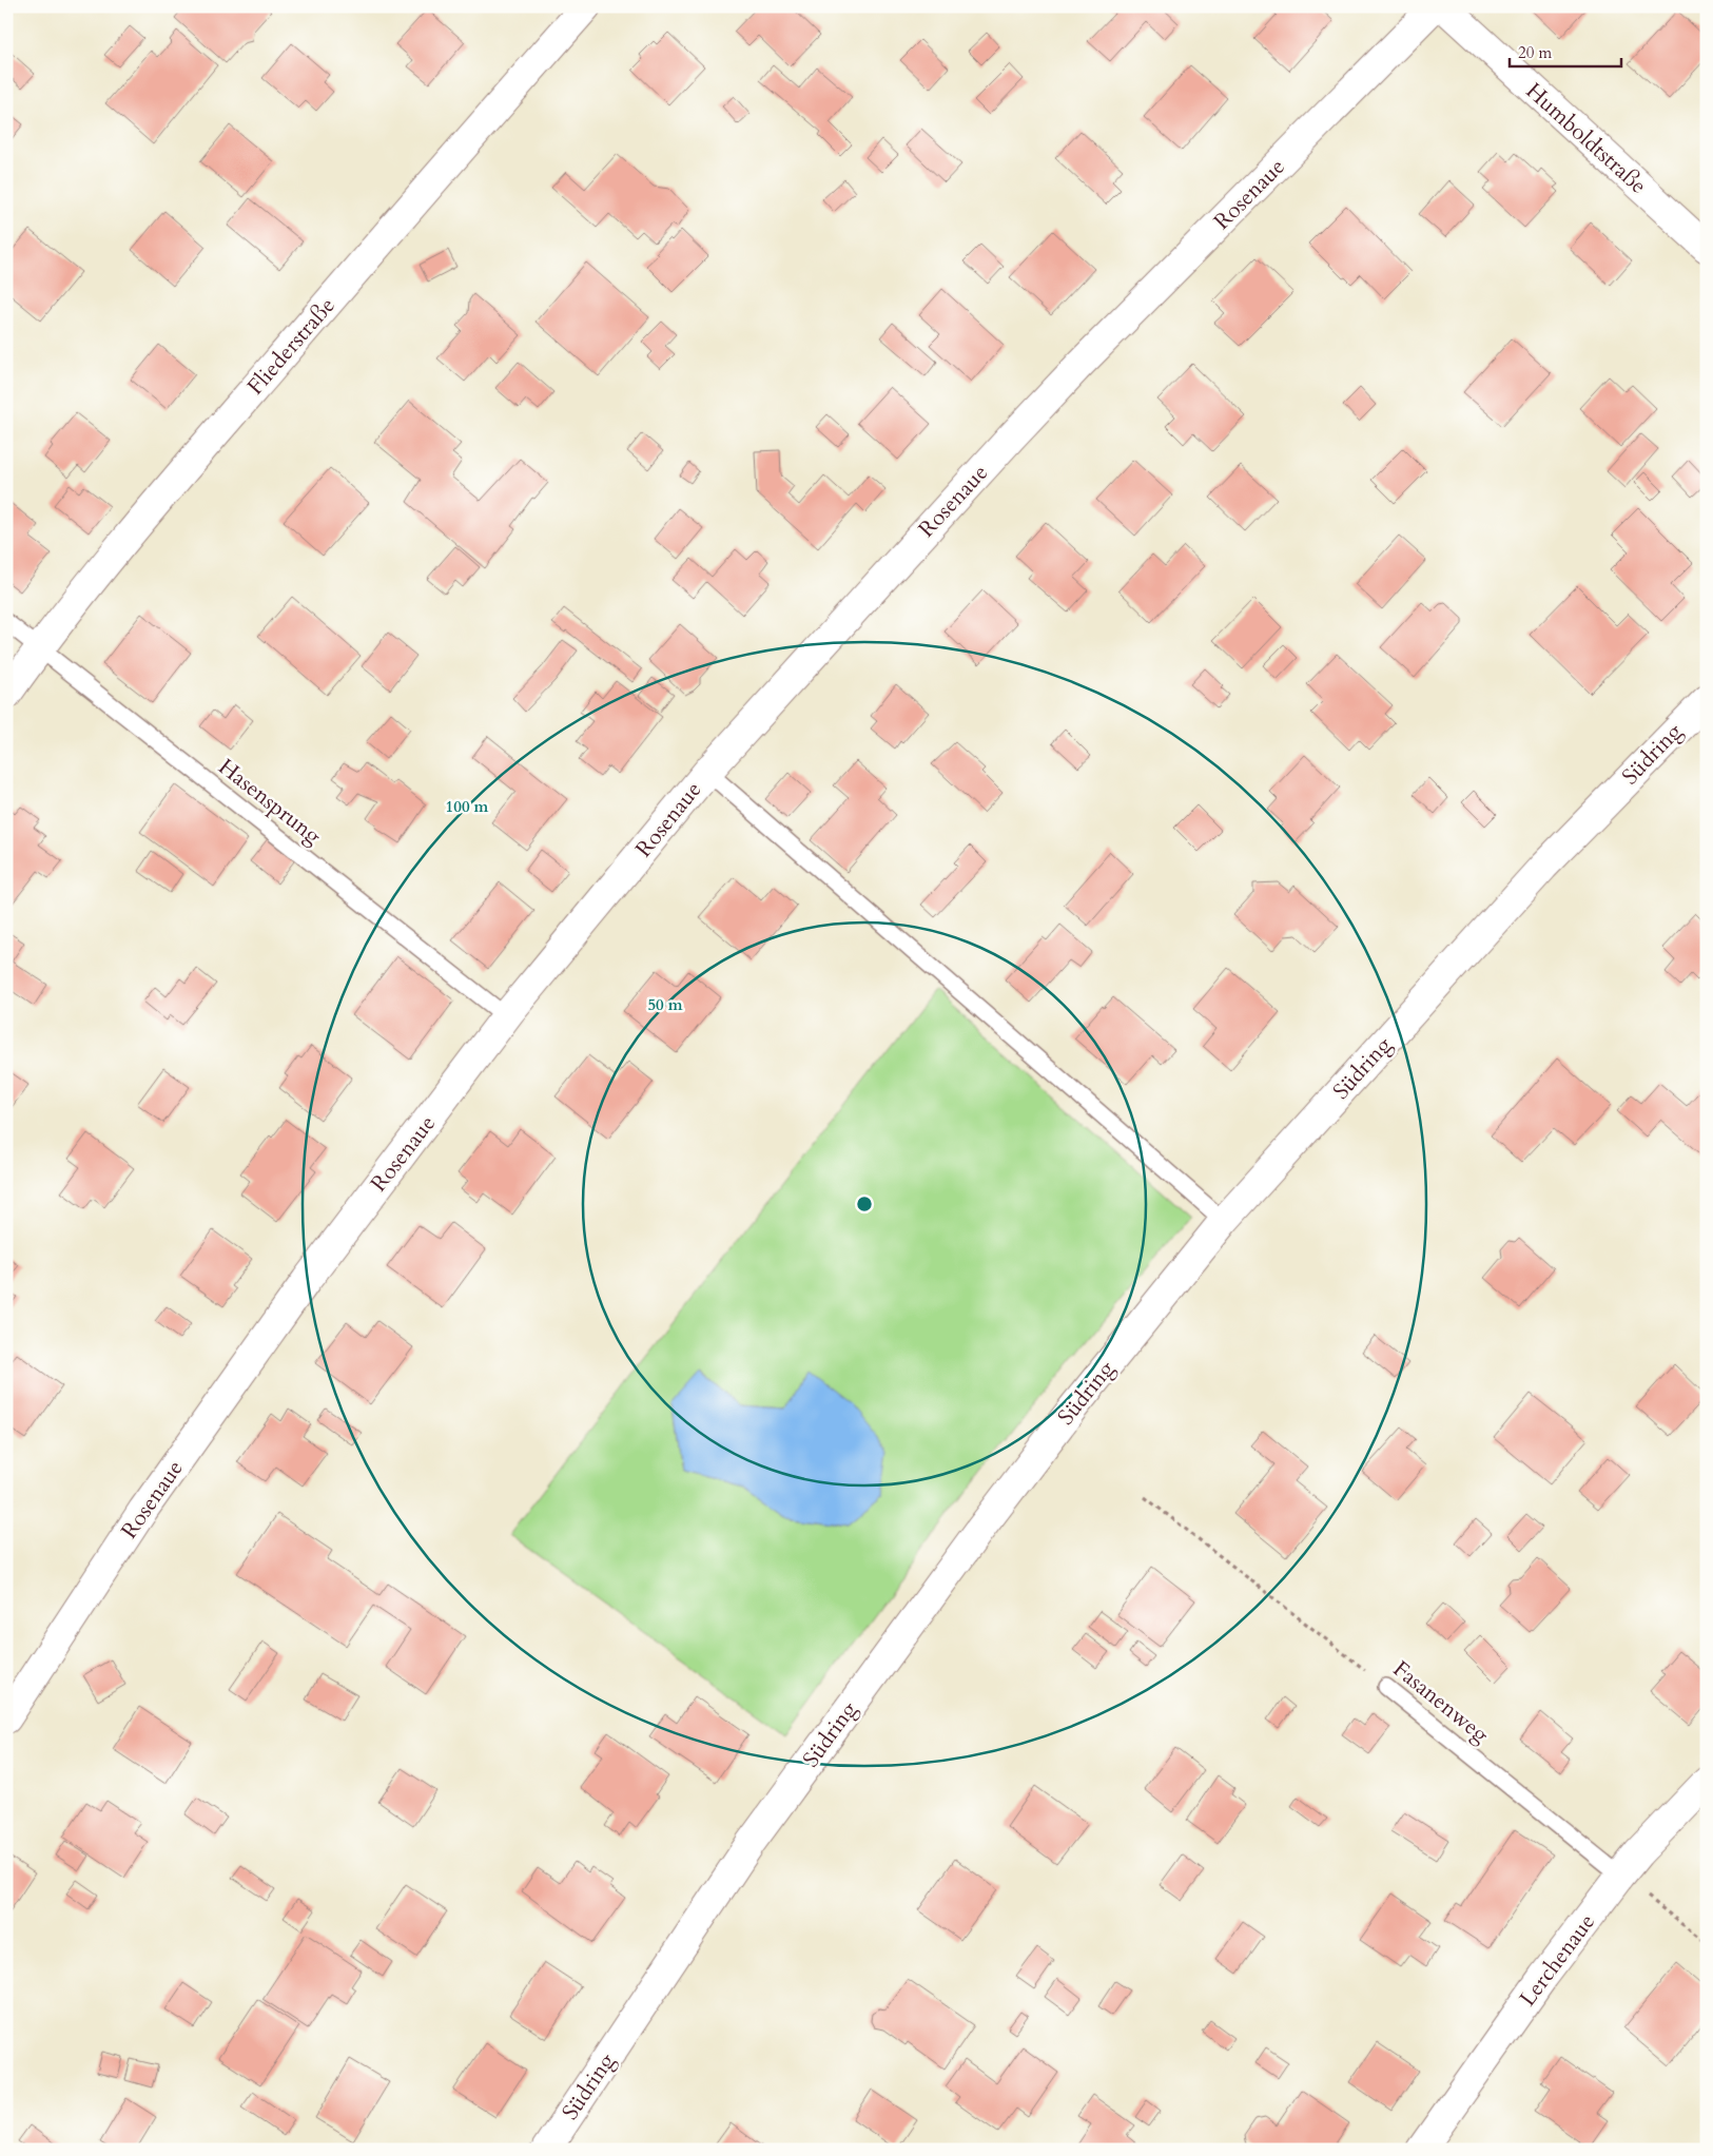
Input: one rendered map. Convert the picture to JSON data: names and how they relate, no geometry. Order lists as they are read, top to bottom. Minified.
{"streets":{"street":["Humboldtstraße","Rosenaue","Fliederstraße","Südring","Lerchenaue"],"lane":["Hasensprung","Fasanenweg"]},"crossings":[["Rosenaue","Hasensprung"],["Fliederstraße","Hasensprung"],["Fasanenweg","Lerchenaue"]],"scale_bar":"20 m","rings":["100 m","50 m"]}
